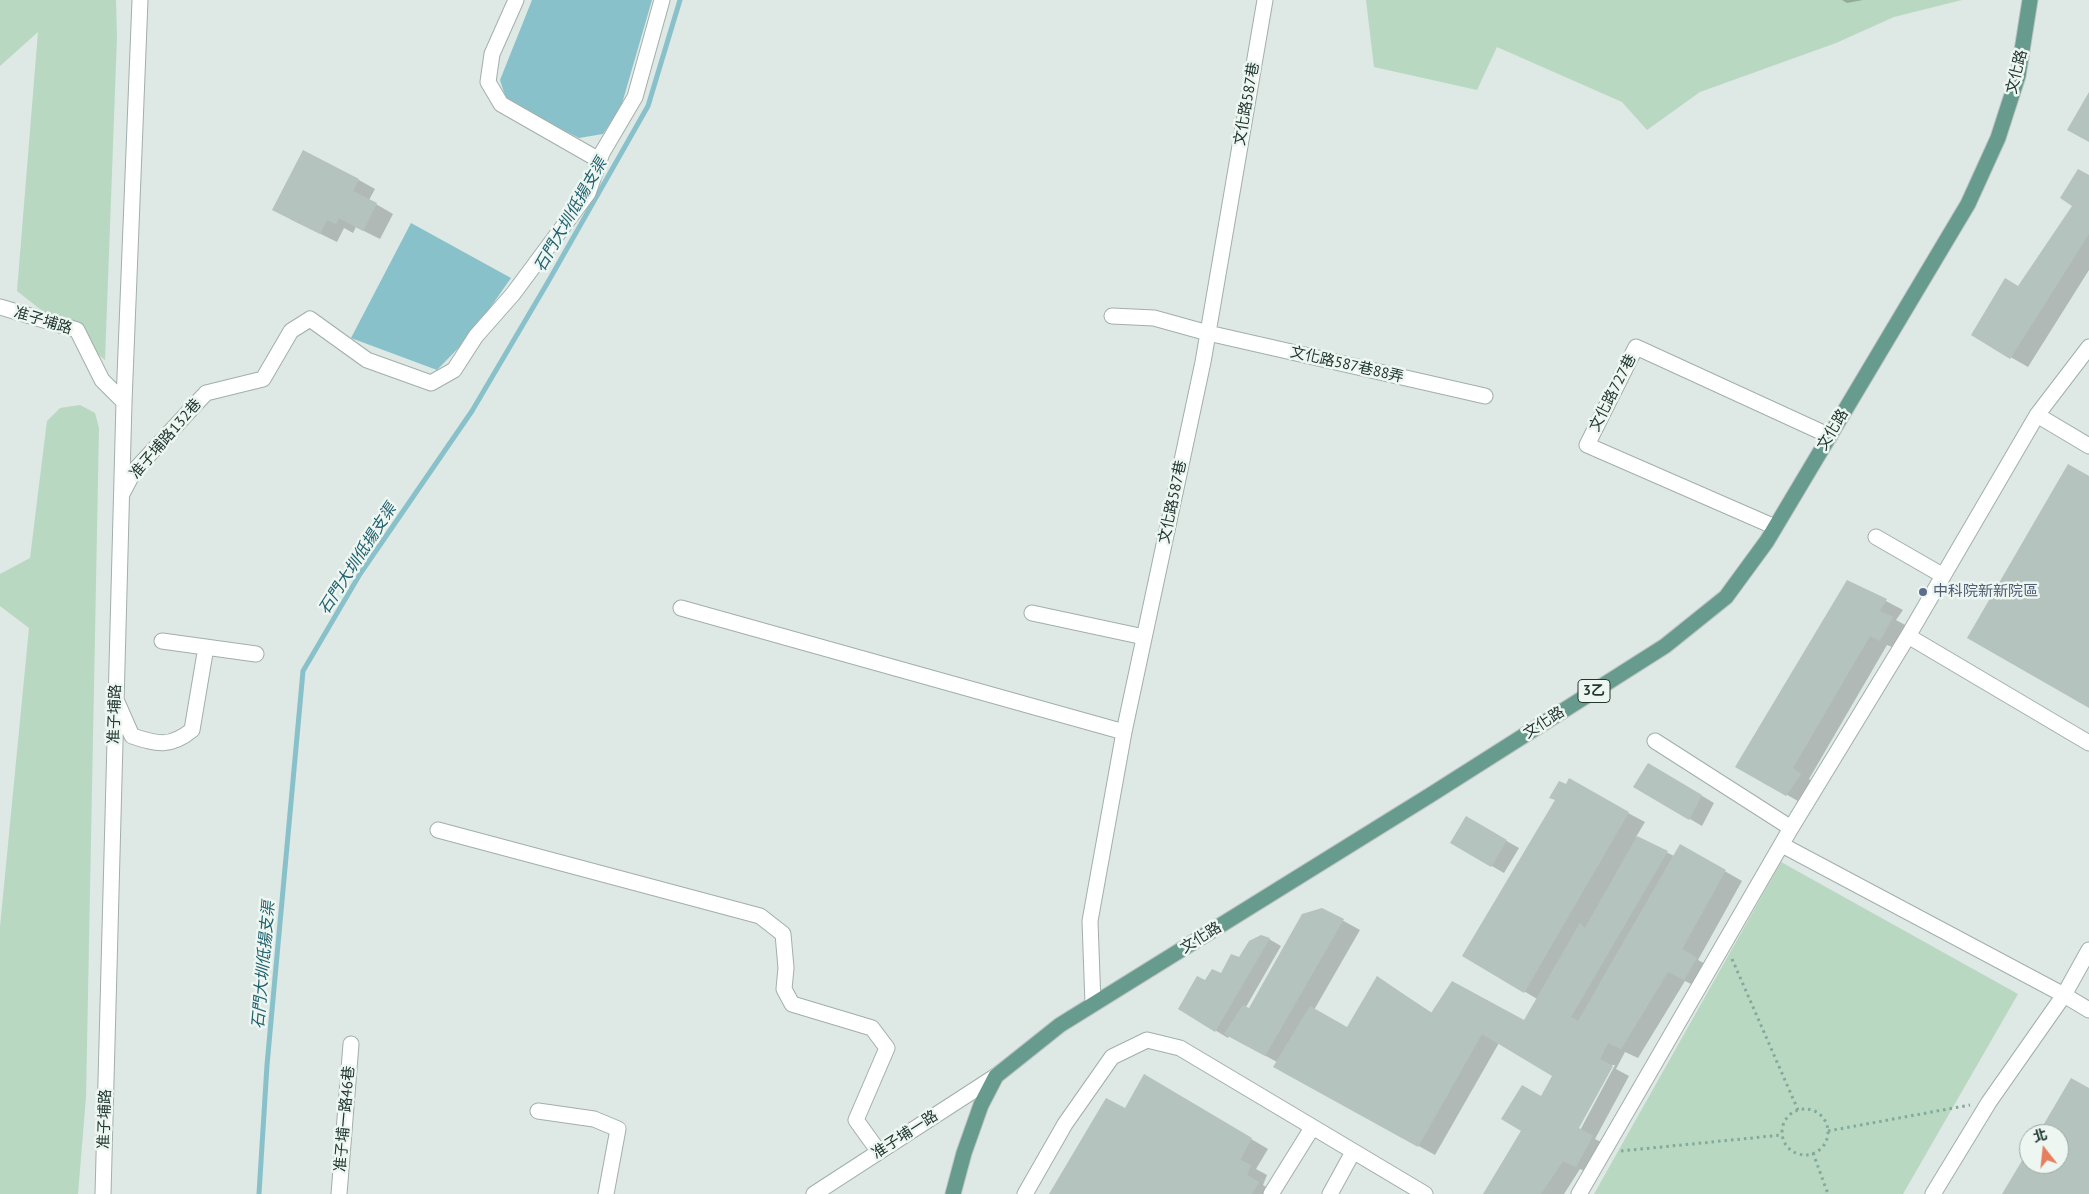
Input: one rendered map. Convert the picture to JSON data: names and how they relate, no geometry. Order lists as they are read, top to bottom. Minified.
{"streets":{"main road":["文化路","3乙"],"lane":["文化路587巷","准子埔路","文化路587巷88弄","文化路727巷","准子埔路132巷","准子埔一路46巷","准子埔一路"]},"crossings":[["文化路","文化路587巷"],["文化路","文化路727巷"],["文化路","准子埔一路"],["文化路587巷","文化路587巷88弄"],["准子埔路","准子埔路132巷"]],"water":["石門大圳低揚支渠"],"places":["中科院新新院區"],"north":"top"}
